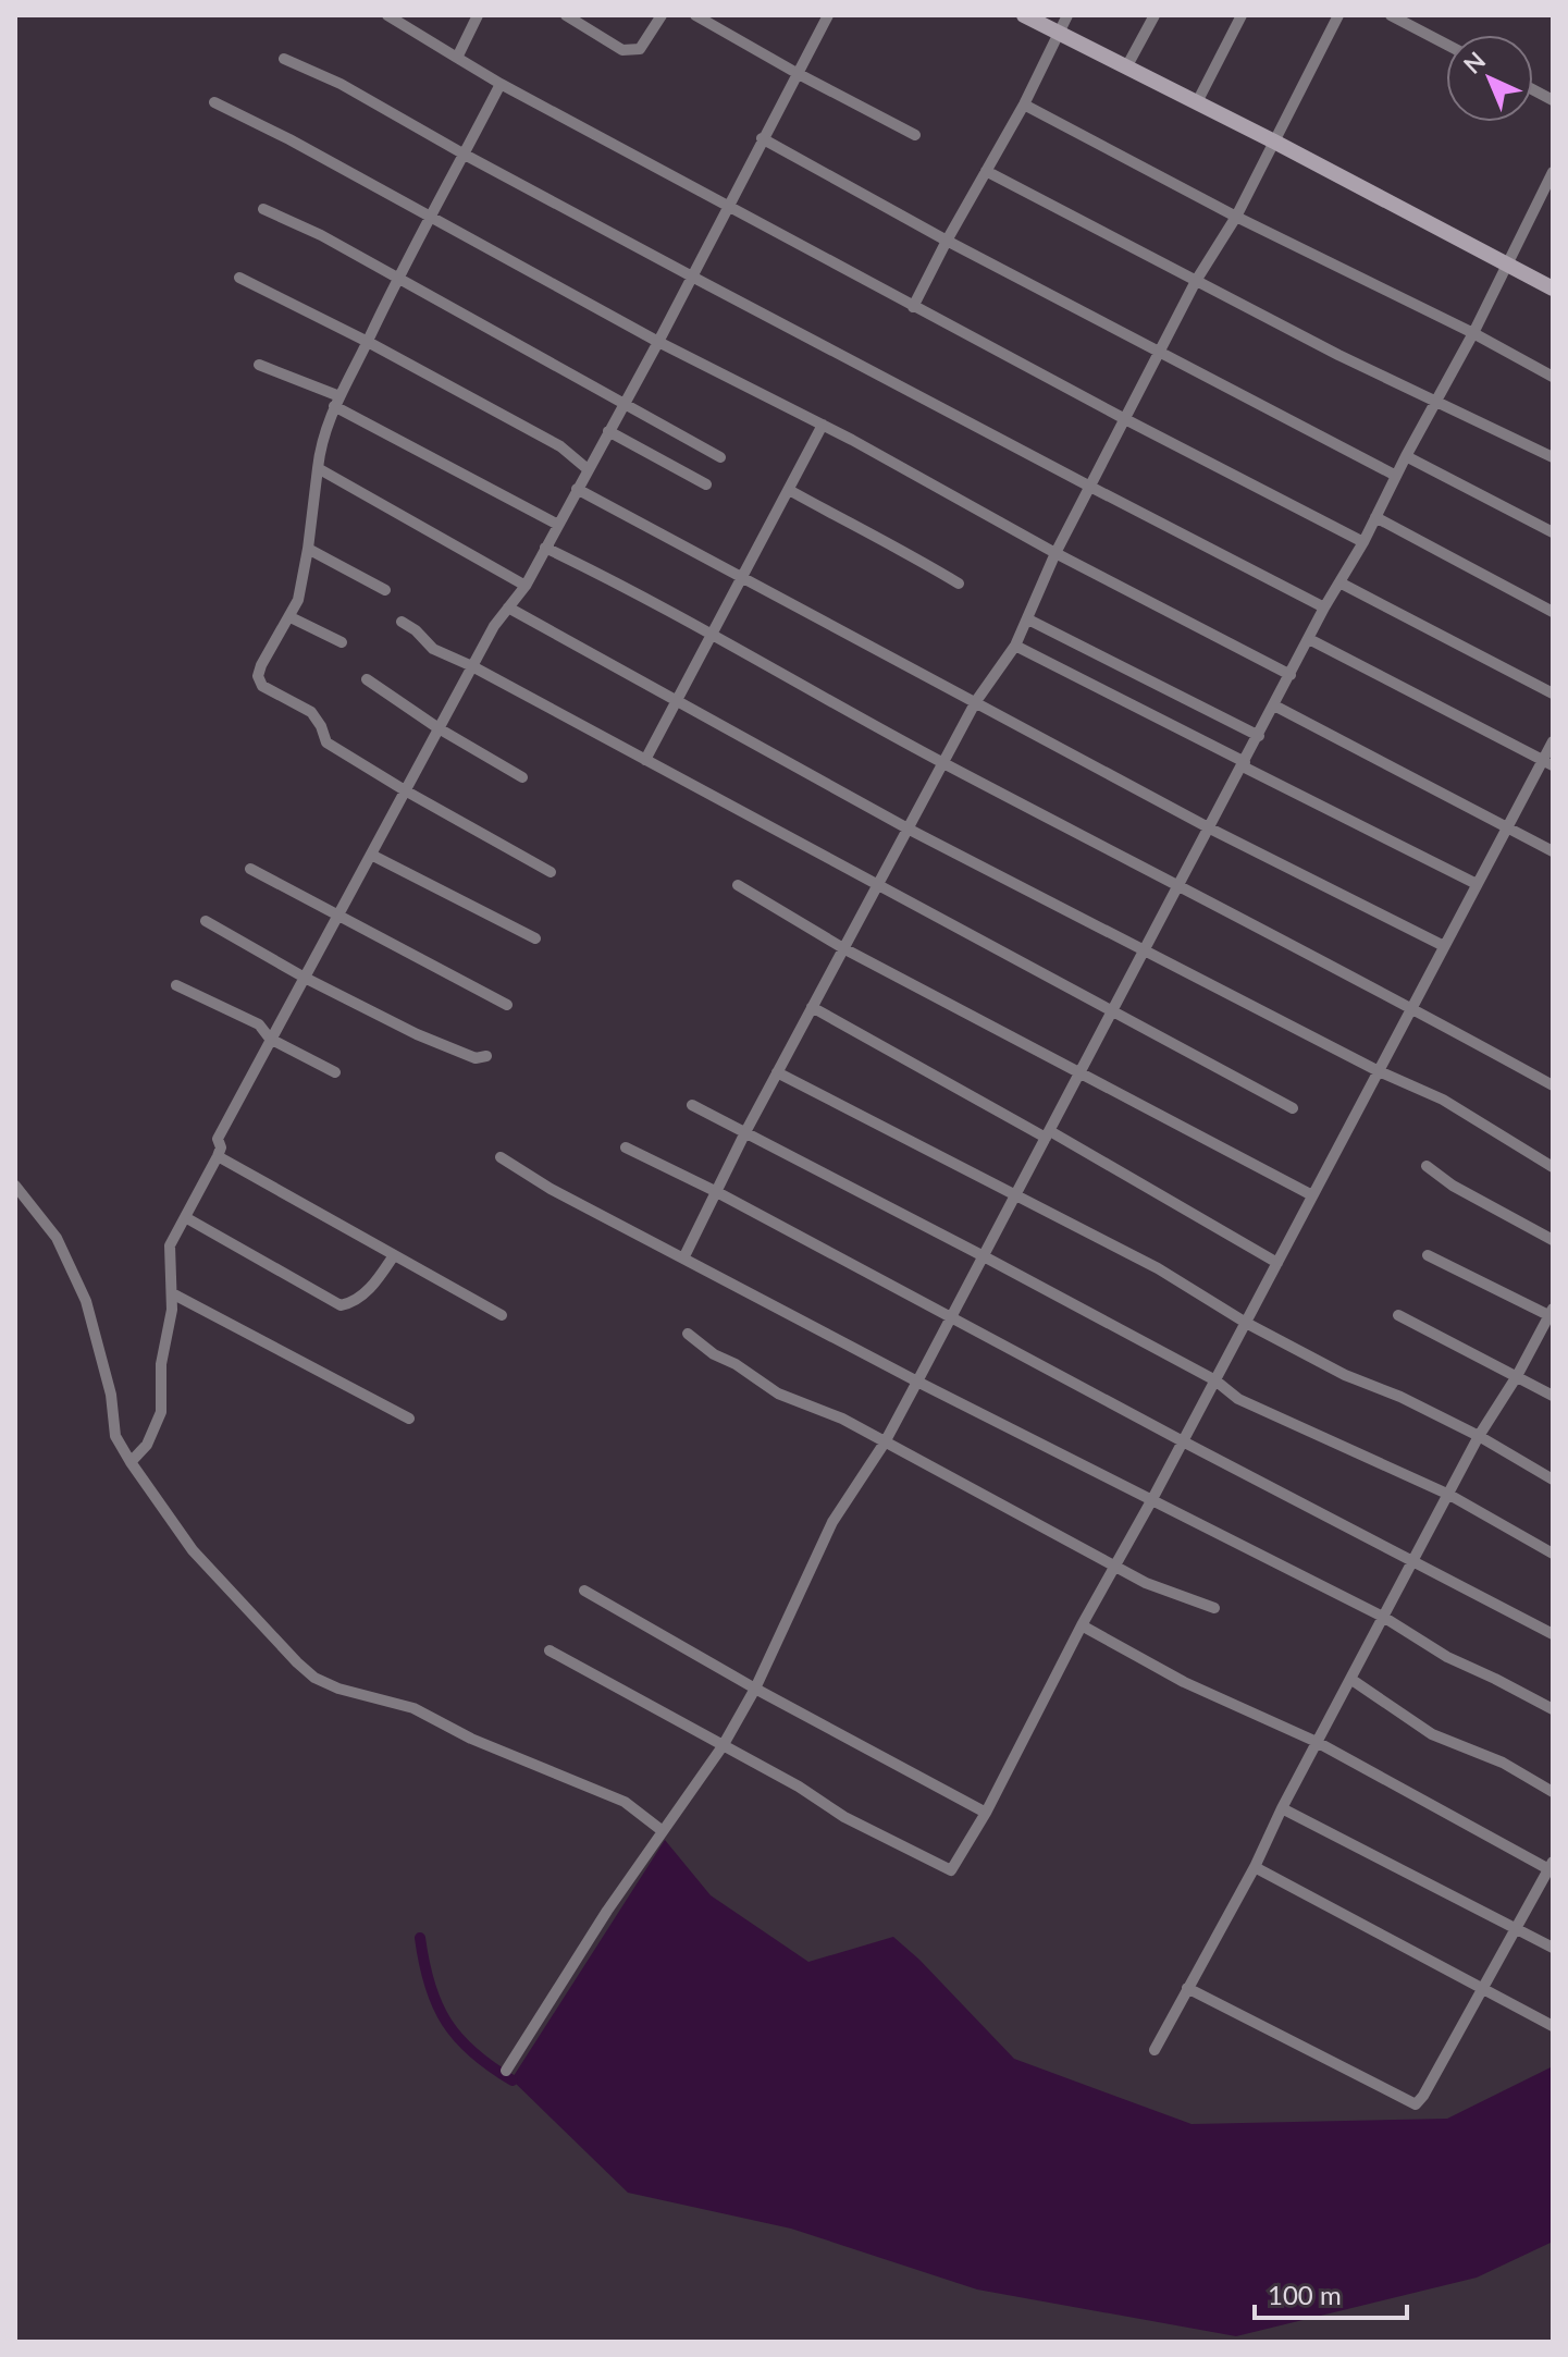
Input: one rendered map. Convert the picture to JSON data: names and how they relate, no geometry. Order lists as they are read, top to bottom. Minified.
{"scale_bar":"100 m","north":"top left"}
